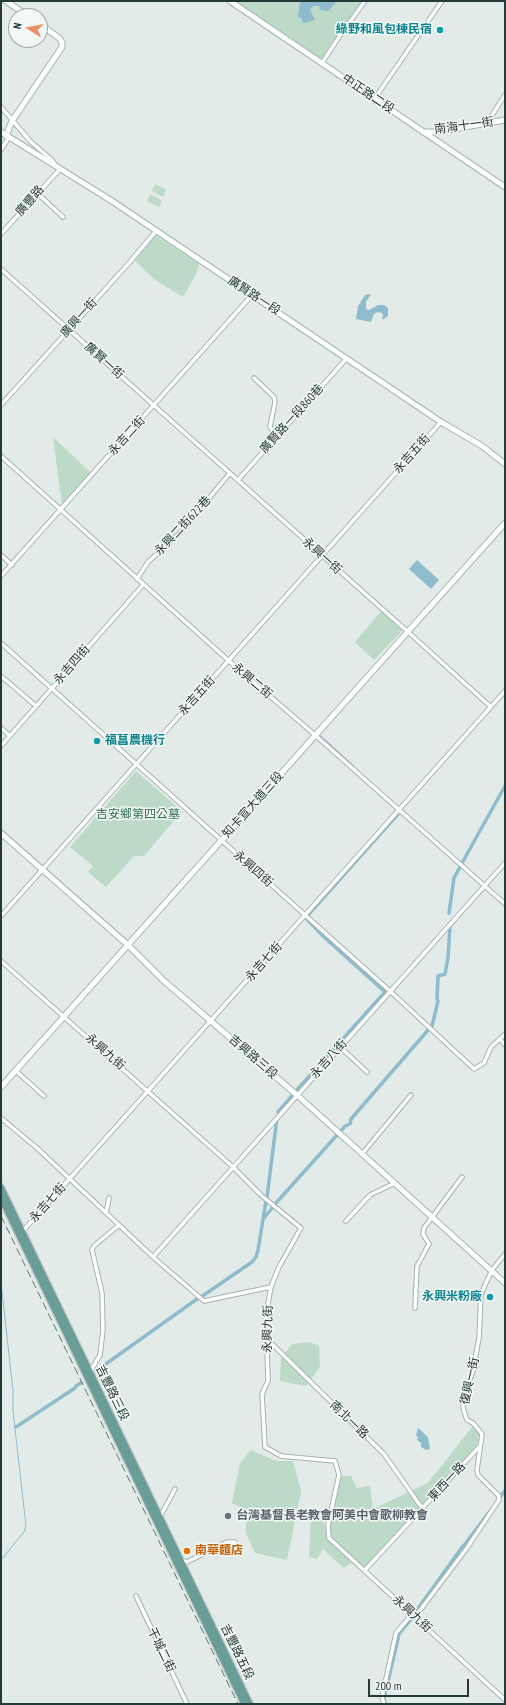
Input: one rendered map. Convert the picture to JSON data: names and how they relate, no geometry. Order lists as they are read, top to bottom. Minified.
{"streets":{"main road":["吉豐路三段","吉豐路五段"],"street":["中正路二段","南海十一街","廣豐路","廣賢路一段","廣興一街","廣賢一街","廣賢路一段860巷","永吉二街","永吉五街","永興二街622巷","永興一街","永吉四街","永興二街","知卡宣大道三段","永興四街","永吉七街","永興九街","吉興路三段","永吉八街","復興一街","南北一路","東西一路","干城二街"]},"crossings":[["中正路二段","南海十一街"],["廣豐路","廣賢路一段"],["廣賢路一段","廣興一街"],["廣賢路一段","廣賢路一段860巷"],["廣賢路一段","永吉二街"],["廣賢路一段","永吉五街"],["廣興一街","廣賢一街"],["廣賢一街","永吉二街"],["廣賢一街","永興一街"],["廣賢路一段860巷","永興一街"],["永吉二街","永興一街"],["永吉二街","永興二街"],["永吉五街","永興一街"],["永吉五街","永興二街"],["永吉五街","永興四街"],["永吉五街","吉興路三段"],["永興二街622巷","永興一街"],["永興二街622巷","永興二街"],["永興一街","知卡宣大道三段"],["永興一街","永吉七街"],["永吉四街","永興二街"],["永吉四街","永興四街"],["永興二街","知卡宣大道三段"],["永興二街","永吉七街"],["永興二街","永吉八街"],["知卡宣大道三段","永興四街"],["知卡宣大道三段","永興九街"],["知卡宣大道三段","吉興路三段"],["永興四街","永吉七街"],["永興四街","永吉八街"],["永吉七街","永興九街"],["永吉七街","吉興路三段"],["永吉七街","吉豐路三段"],["永興九街","永吉八街"],["永興九街","復興一街"],["永興九街","南北一路"],["永興九街","東西一路"],["吉興路三段","永吉八街"],["吉興路三段","復興一街"],["復興一街","東西一路"],["吉豐路三段","吉豐路五段"],["南北一路","東西一路"]],"parks":["吉安鄉第四公墓"],"places":["綠野和風包棟民宿","福菖農機行","永興米粉廠","台灣基督長老教會阿美中會歌柳教會","南華麵店"],"scale_bar":"200 m","north":"left"}
